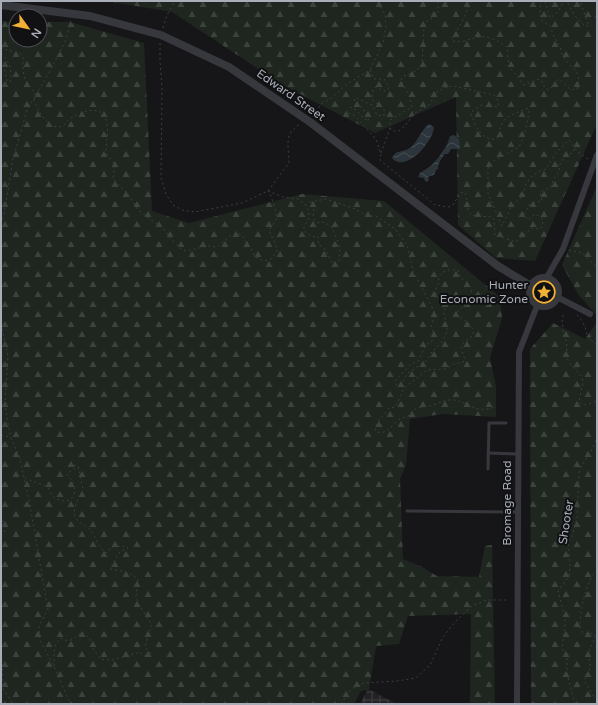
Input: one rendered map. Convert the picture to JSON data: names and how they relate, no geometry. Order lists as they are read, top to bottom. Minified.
{"streets":{"street":["Edward Street","Bromage Road"],"path":["Shooter"]},"crossings":[["Edward Street","Bromage Road"]],"places":{"place":["Hunter Economic Zone"]},"north":"bottom right"}
